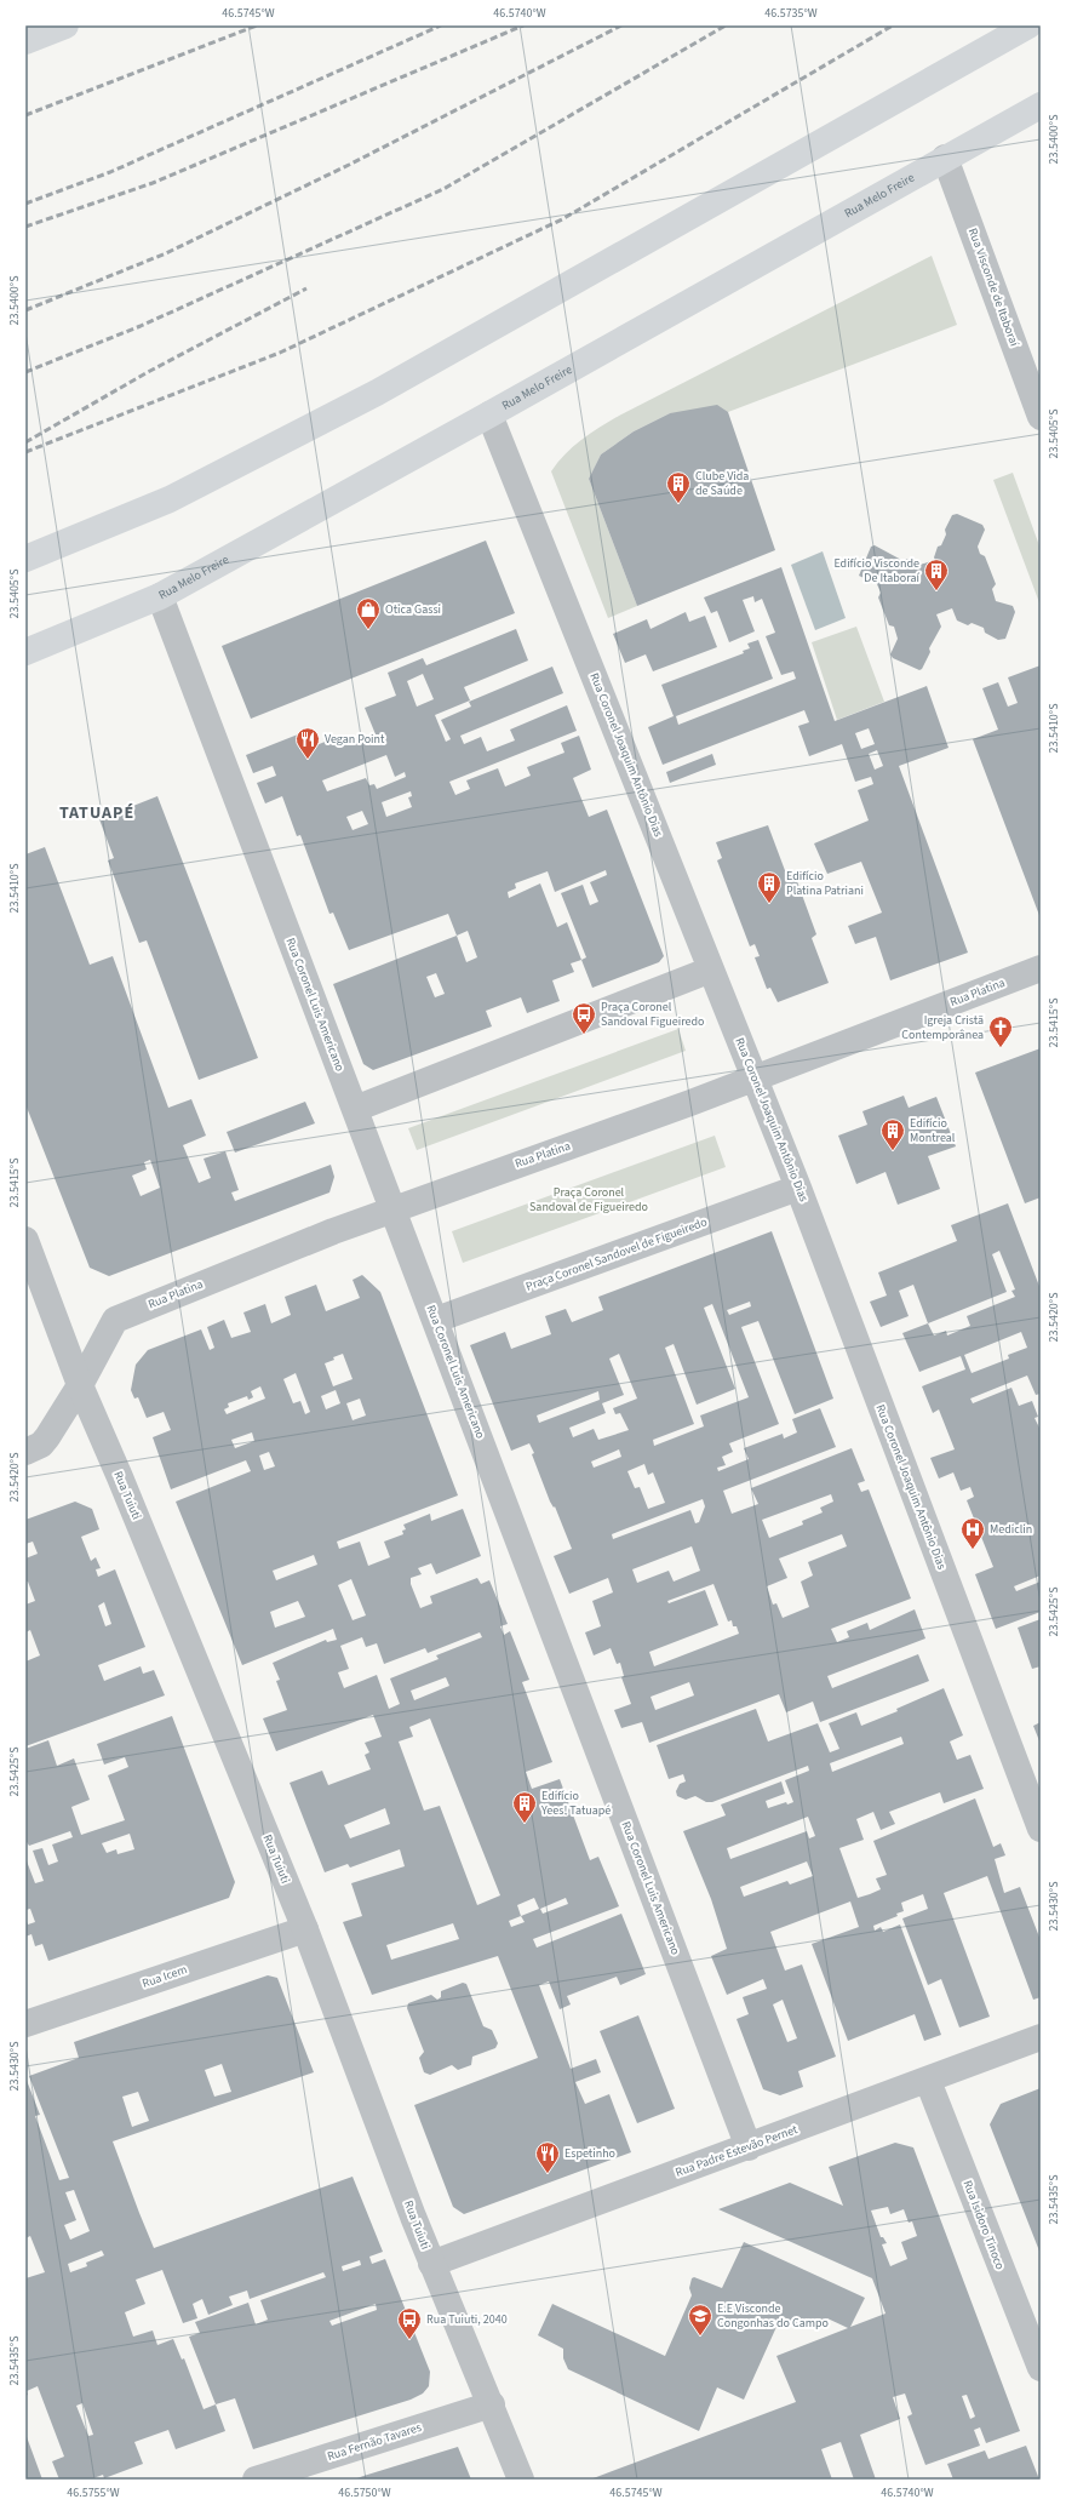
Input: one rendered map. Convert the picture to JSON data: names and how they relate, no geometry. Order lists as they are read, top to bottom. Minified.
{"streets":{"main road":["Rua Melo Freire"],"street":["Rua Visconde de Itaboraí","Rua Coronel Joaquim Antônio Dias","Rua Platina","Rua Coronel Luis Americano","Praça Coronel Sandovel de Figueiredo","Rua Tuiuti","Rua Icem","Rua Padre Estevão Pernet","Rua Isidoro Tinoco","Rua Fernão Tavares"]},"crossings":[["Rua Melo Freire","Rua Visconde de Itaboraí"],["Rua Melo Freire","Rua Coronel Joaquim Antônio Dias"],["Rua Melo Freire","Rua Coronel Luis Americano"],["Rua Coronel Joaquim Antônio Dias","Rua Platina"],["Rua Coronel Joaquim Antônio Dias","Praça Coronel Sandovel de Figueiredo"],["Rua Platina","Rua Coronel Luis Americano"],["Rua Platina","Rua Tuiuti"],["Rua Coronel Luis Americano","Praça Coronel Sandovel de Figueiredo"],["Rua Coronel Luis Americano","Rua Padre Estevão Pernet"],["Rua Tuiuti","Rua Icem"],["Rua Tuiuti","Rua Padre Estevão Pernet"],["Rua Tuiuti","Rua Fernão Tavares"],["Rua Padre Estevão Pernet","Rua Isidoro Tinoco"]],"districts":["TATUAPÉ"],"parks":["Praça Coronel Sandoval de Figueiredo"],"places":{"building":["Clube Vida de Saúde","Edifício Visconde De Itaboraí","Edifício Platina Patriani","Edifício Montreal","Edifício Yees! Tatuapé"],"shop":["Otica Gassi"],"restaurant":["Vegan Point","Espetinho"],"bus stop":["Praça Coronel Sandoval Figueiredo","Rua Tuiuti, 2040"],"church":["Igreja Cristã Contemporânea"],"hospital":["Mediclin"],"school or university":["E.E Visconde Congonhas do Campo"]},"coordinates":["46.5745°W","46.5740°W","46.5735°W","23.5400°S","23.5405°S","23.5410°S","23.5415°S","23.5420°S","23.5425°S","23.5430°S","23.5435°S","46.5755°W","46.5750°W"]}
